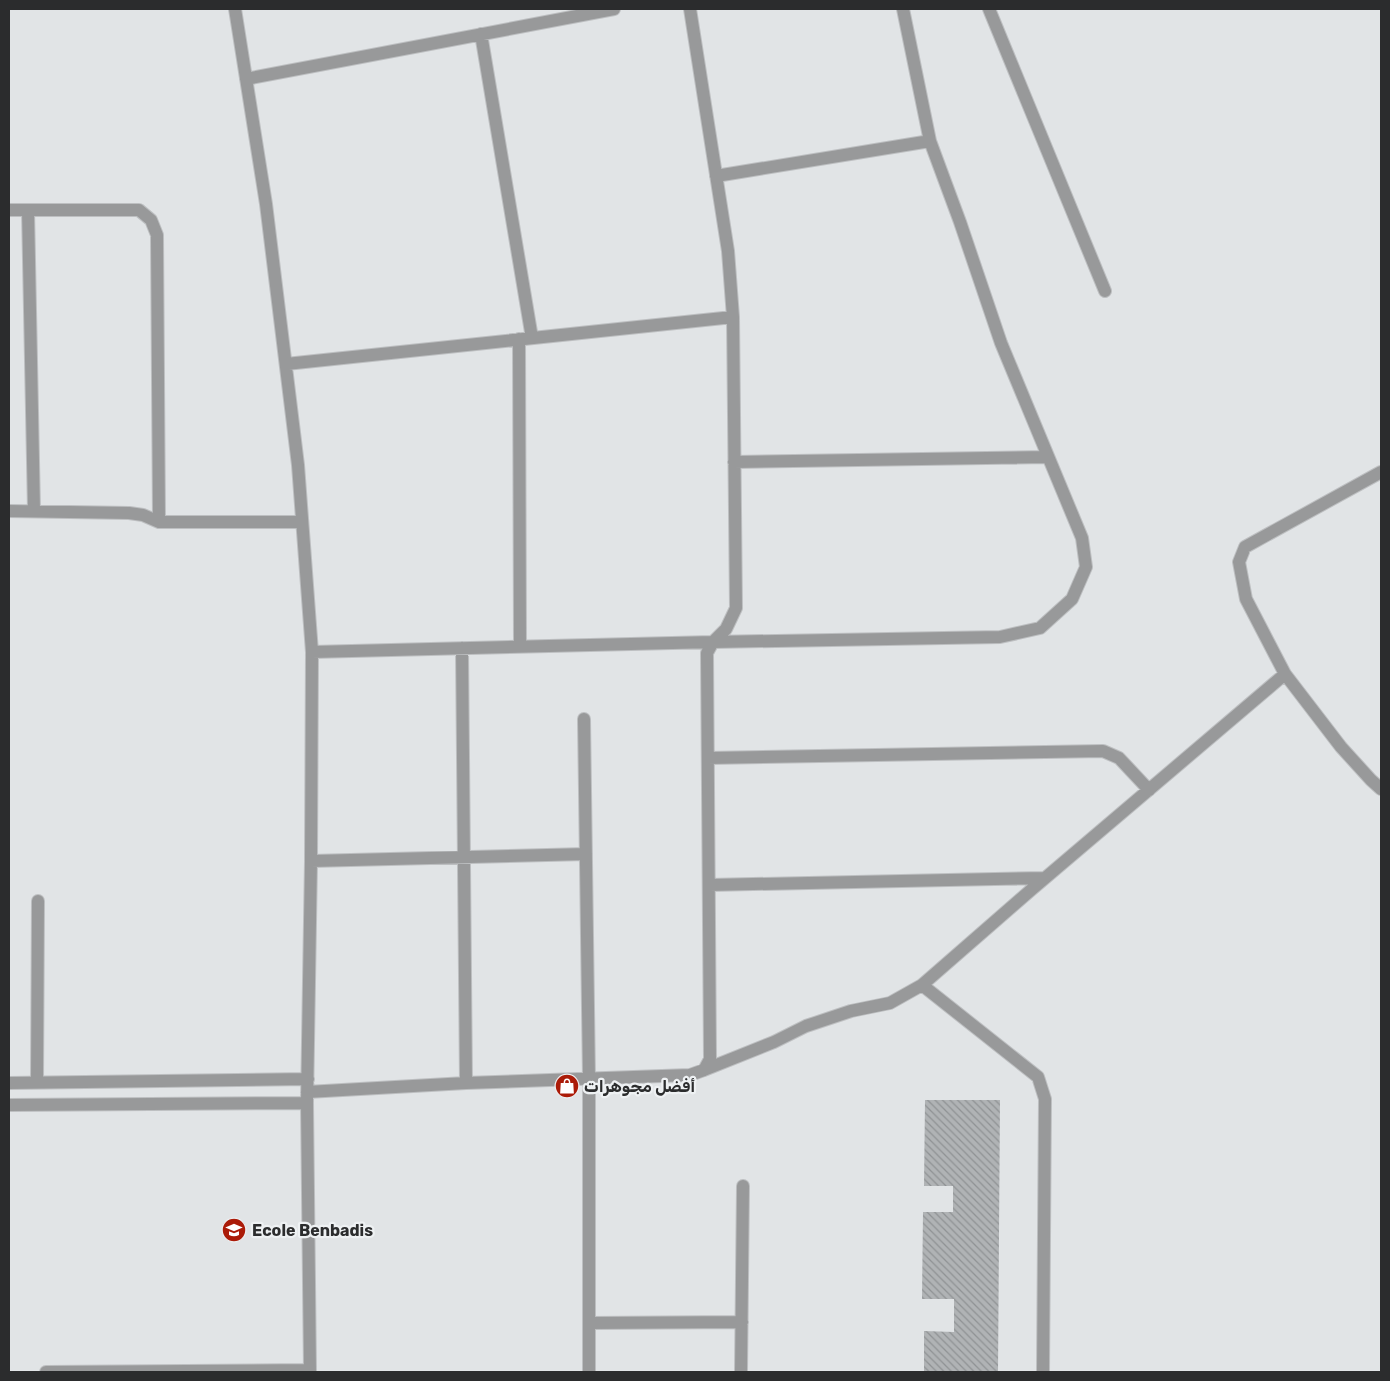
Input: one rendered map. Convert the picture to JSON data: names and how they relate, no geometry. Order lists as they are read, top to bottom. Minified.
{"places":{"shop":["أفضل مجوهرات"],"school or university":["Ecole Benbadis"]}}
